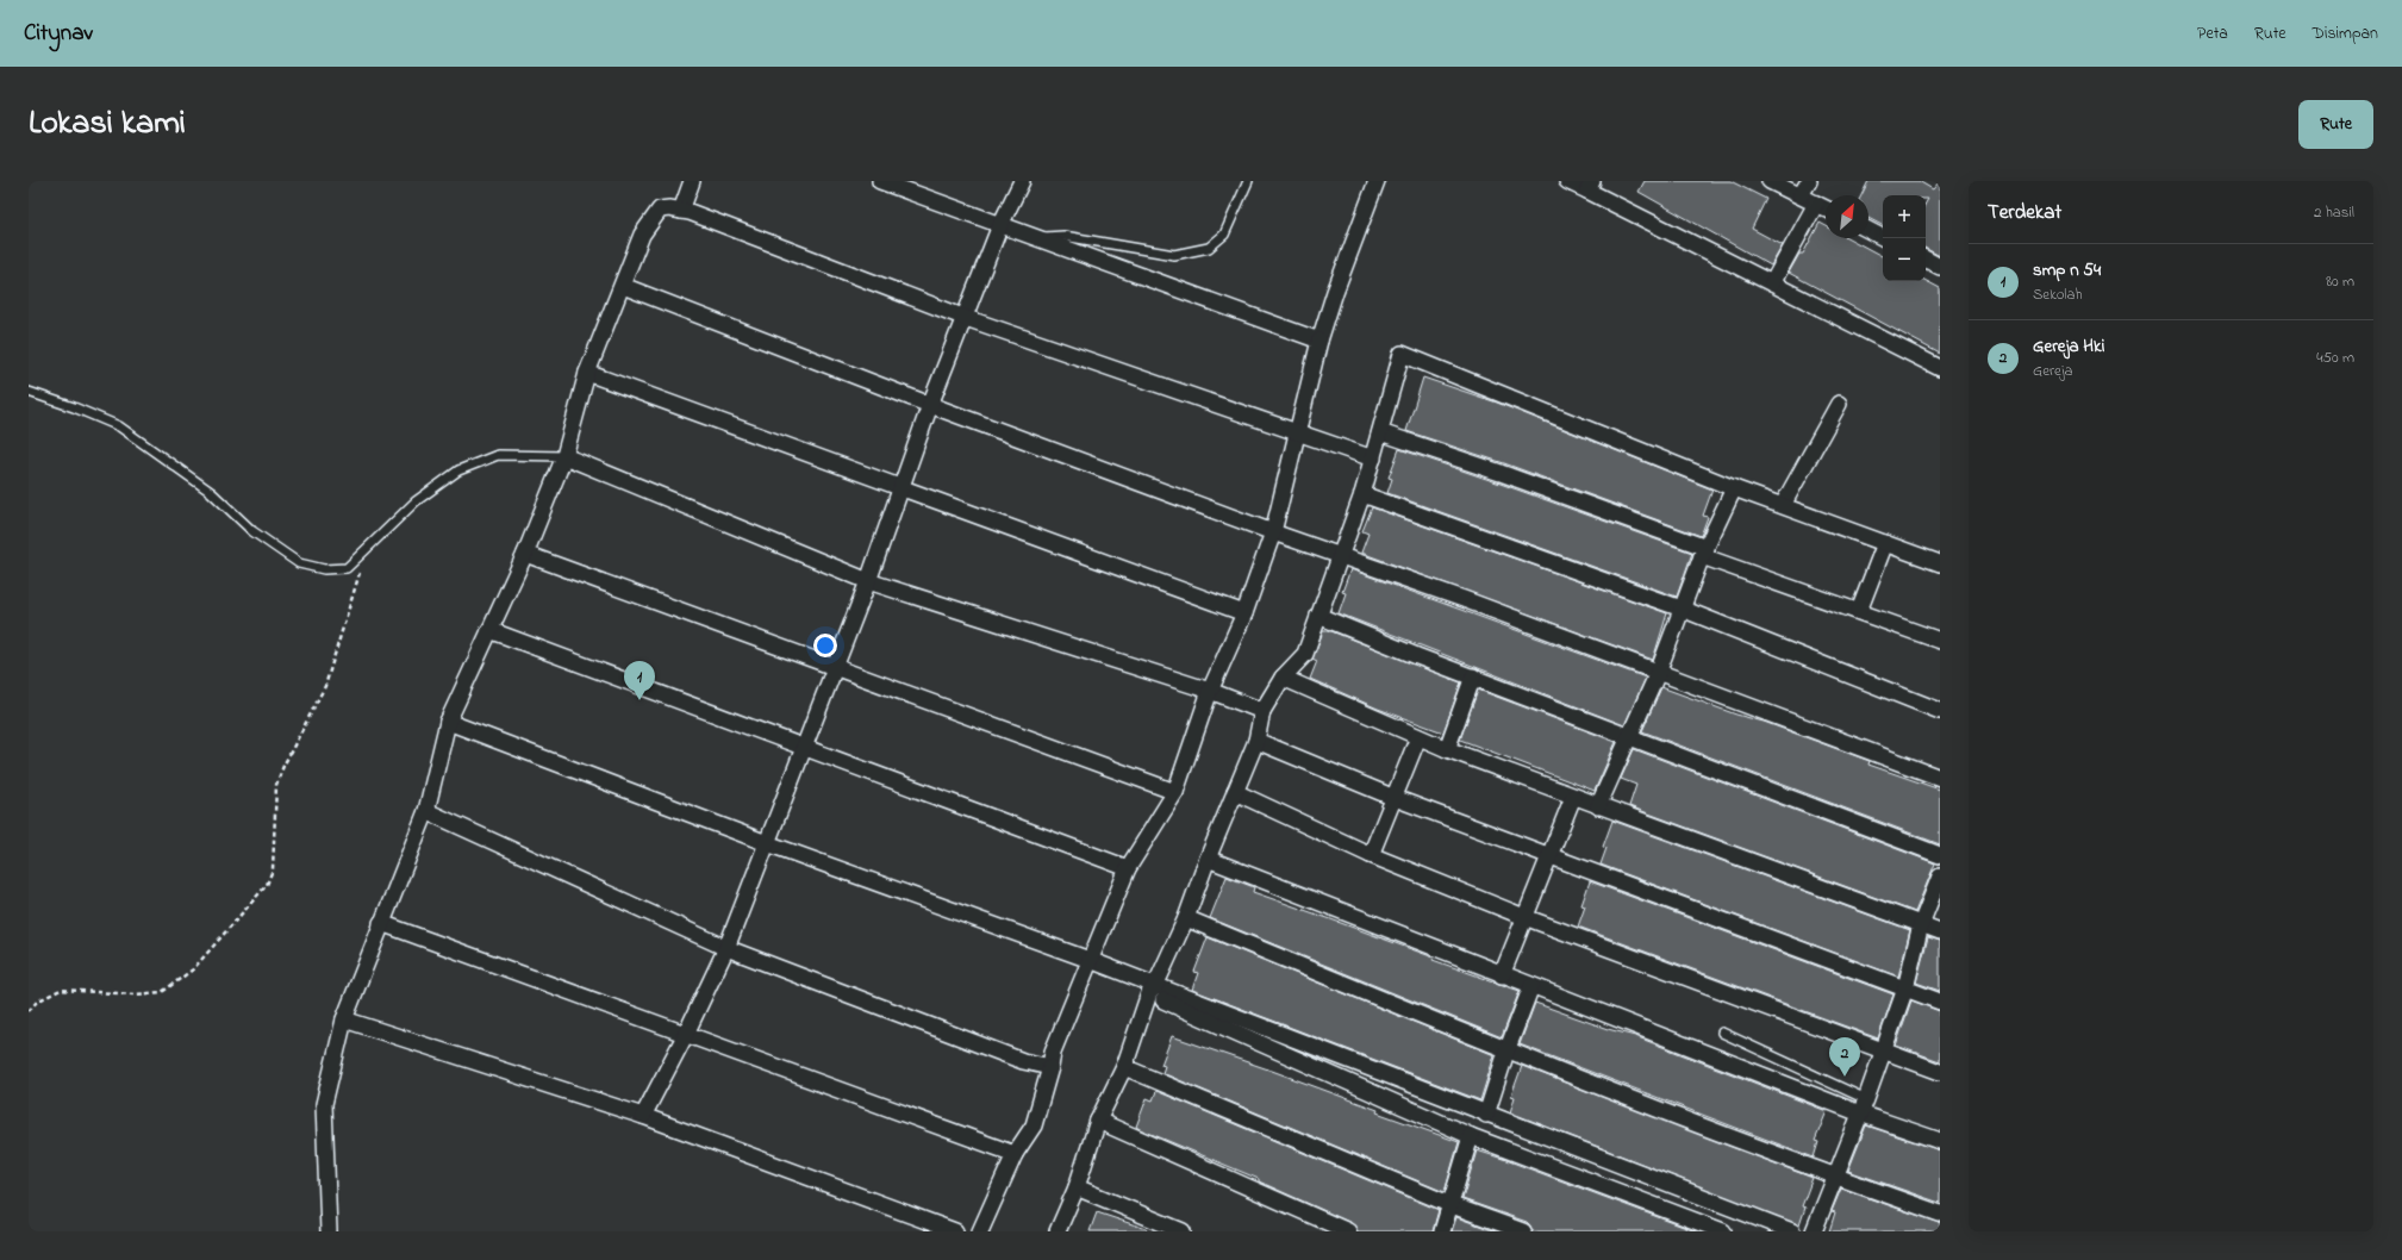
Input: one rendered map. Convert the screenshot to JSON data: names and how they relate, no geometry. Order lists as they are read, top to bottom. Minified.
{"north":"top right","page":{"header":"Citynav","nav":["Peta","Rute","Disimpan"],"title":"Lokasi kami","buttons":"Rute","heading":["Terdekat","2 hasil"],"map_buttons":["+","−"],"list":[{"mark":"1","name":"smp n 54","note":"Sekolah","value":"80 m"},{"mark":"2","name":"Gereja Hki","note":"Gereja","value":"450 m"}],"pins":["1","2"]}}
